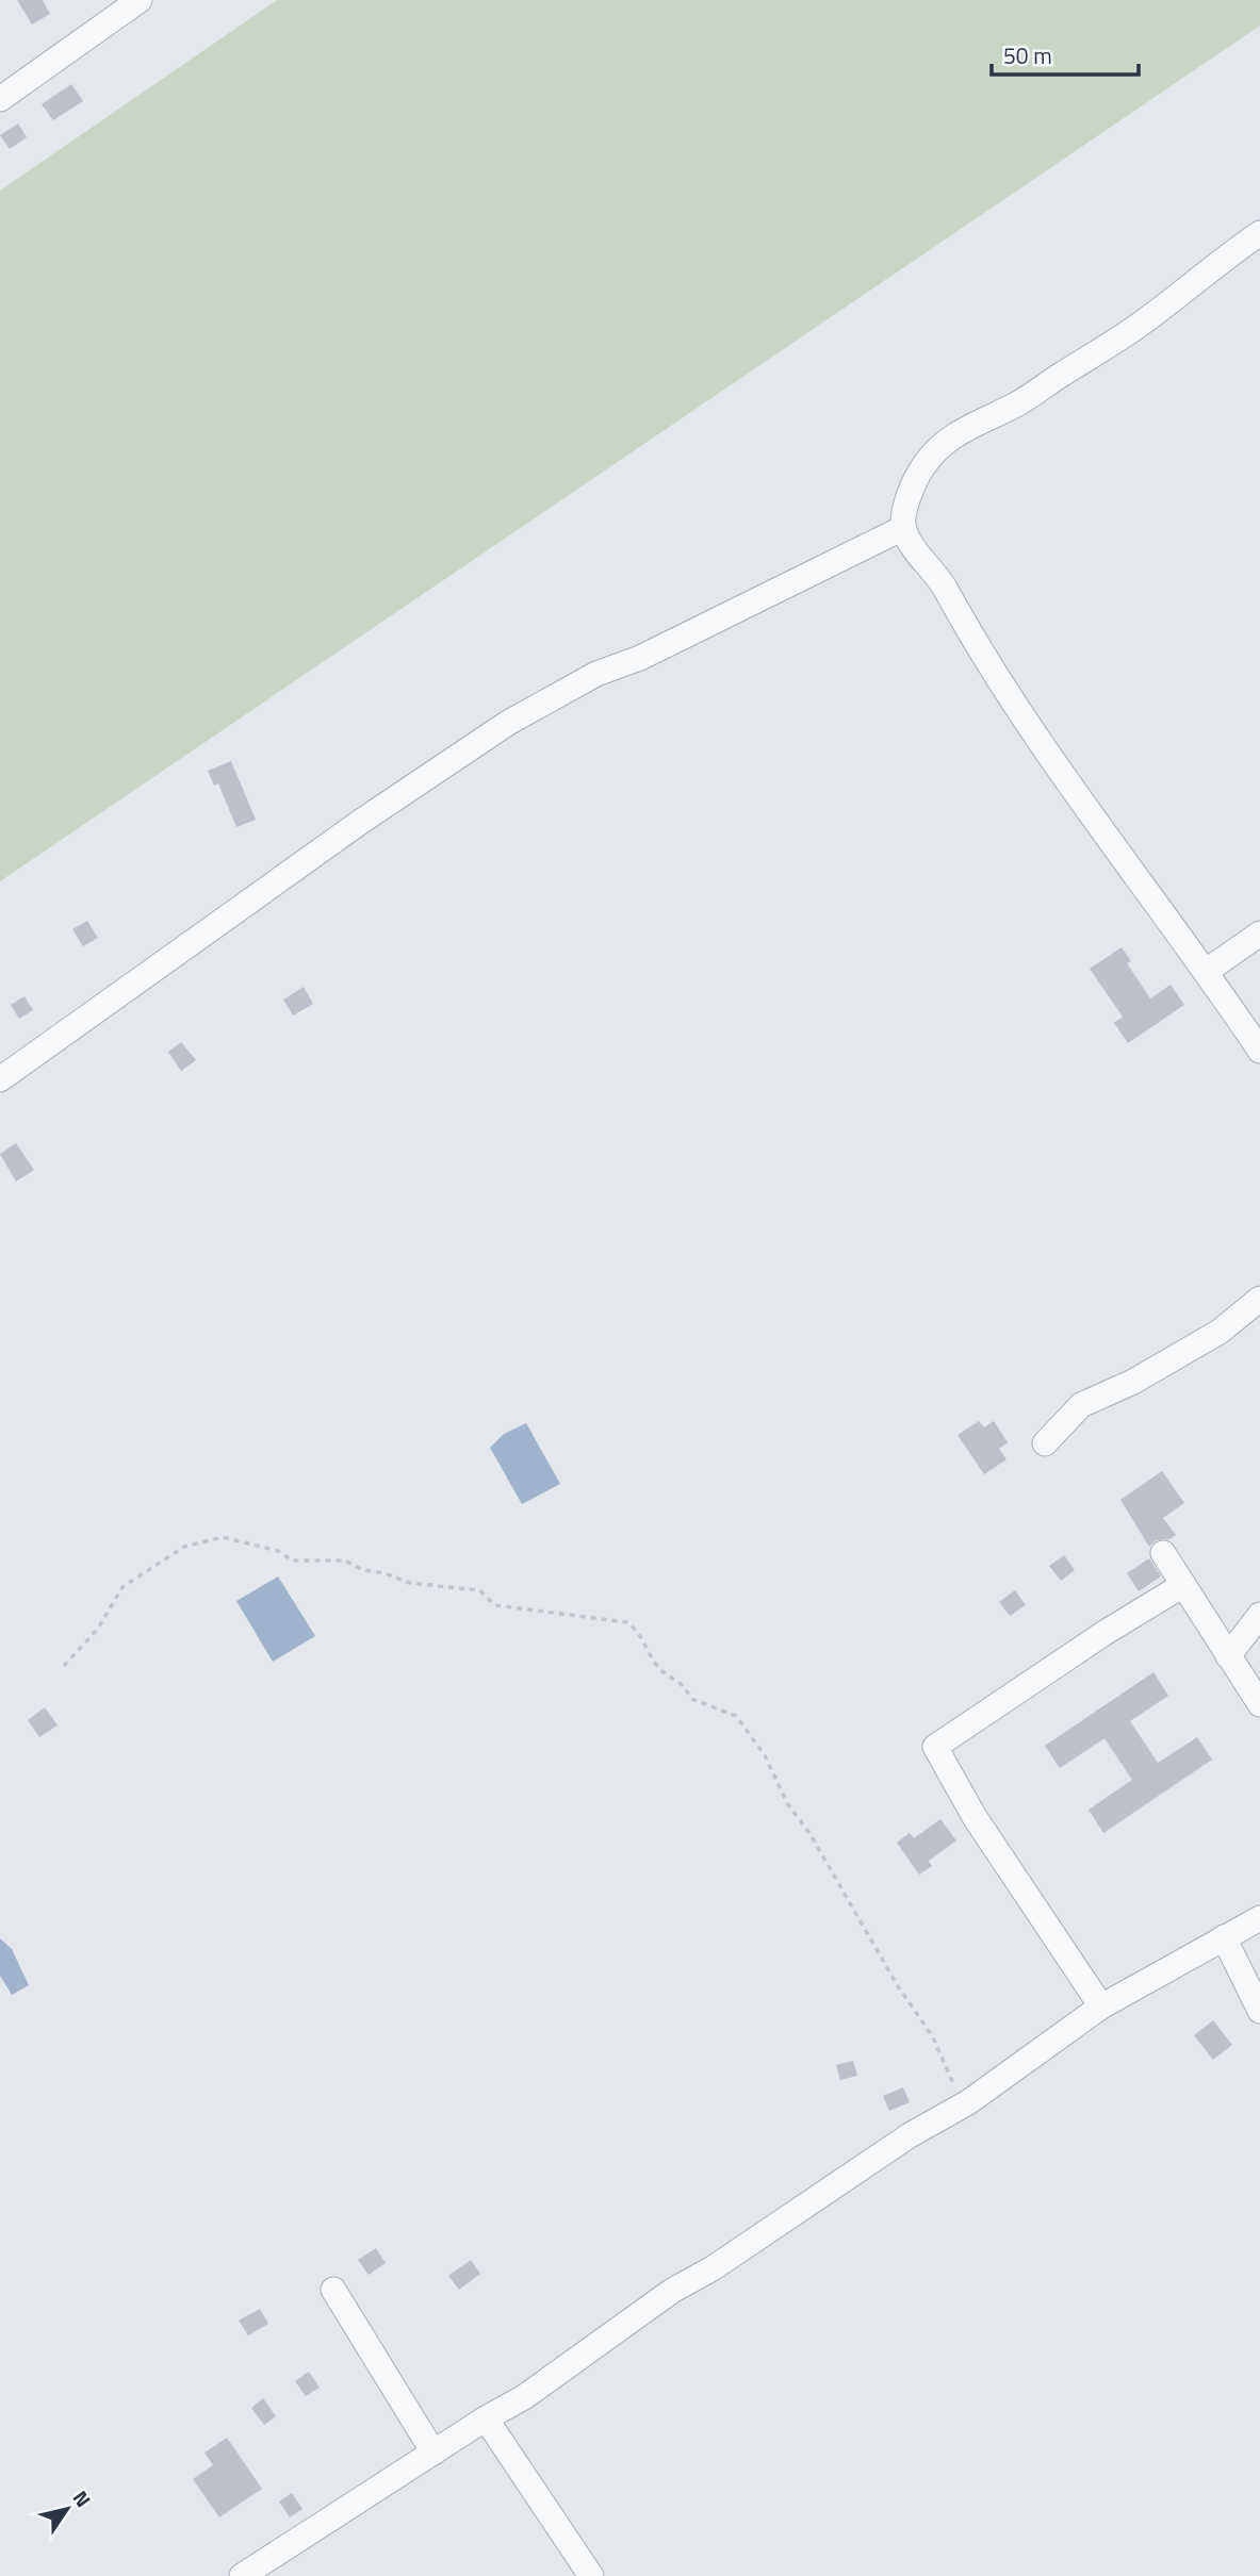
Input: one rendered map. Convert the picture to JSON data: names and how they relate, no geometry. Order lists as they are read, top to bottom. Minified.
{"scale_bar":"50 m","north":"top right"}
